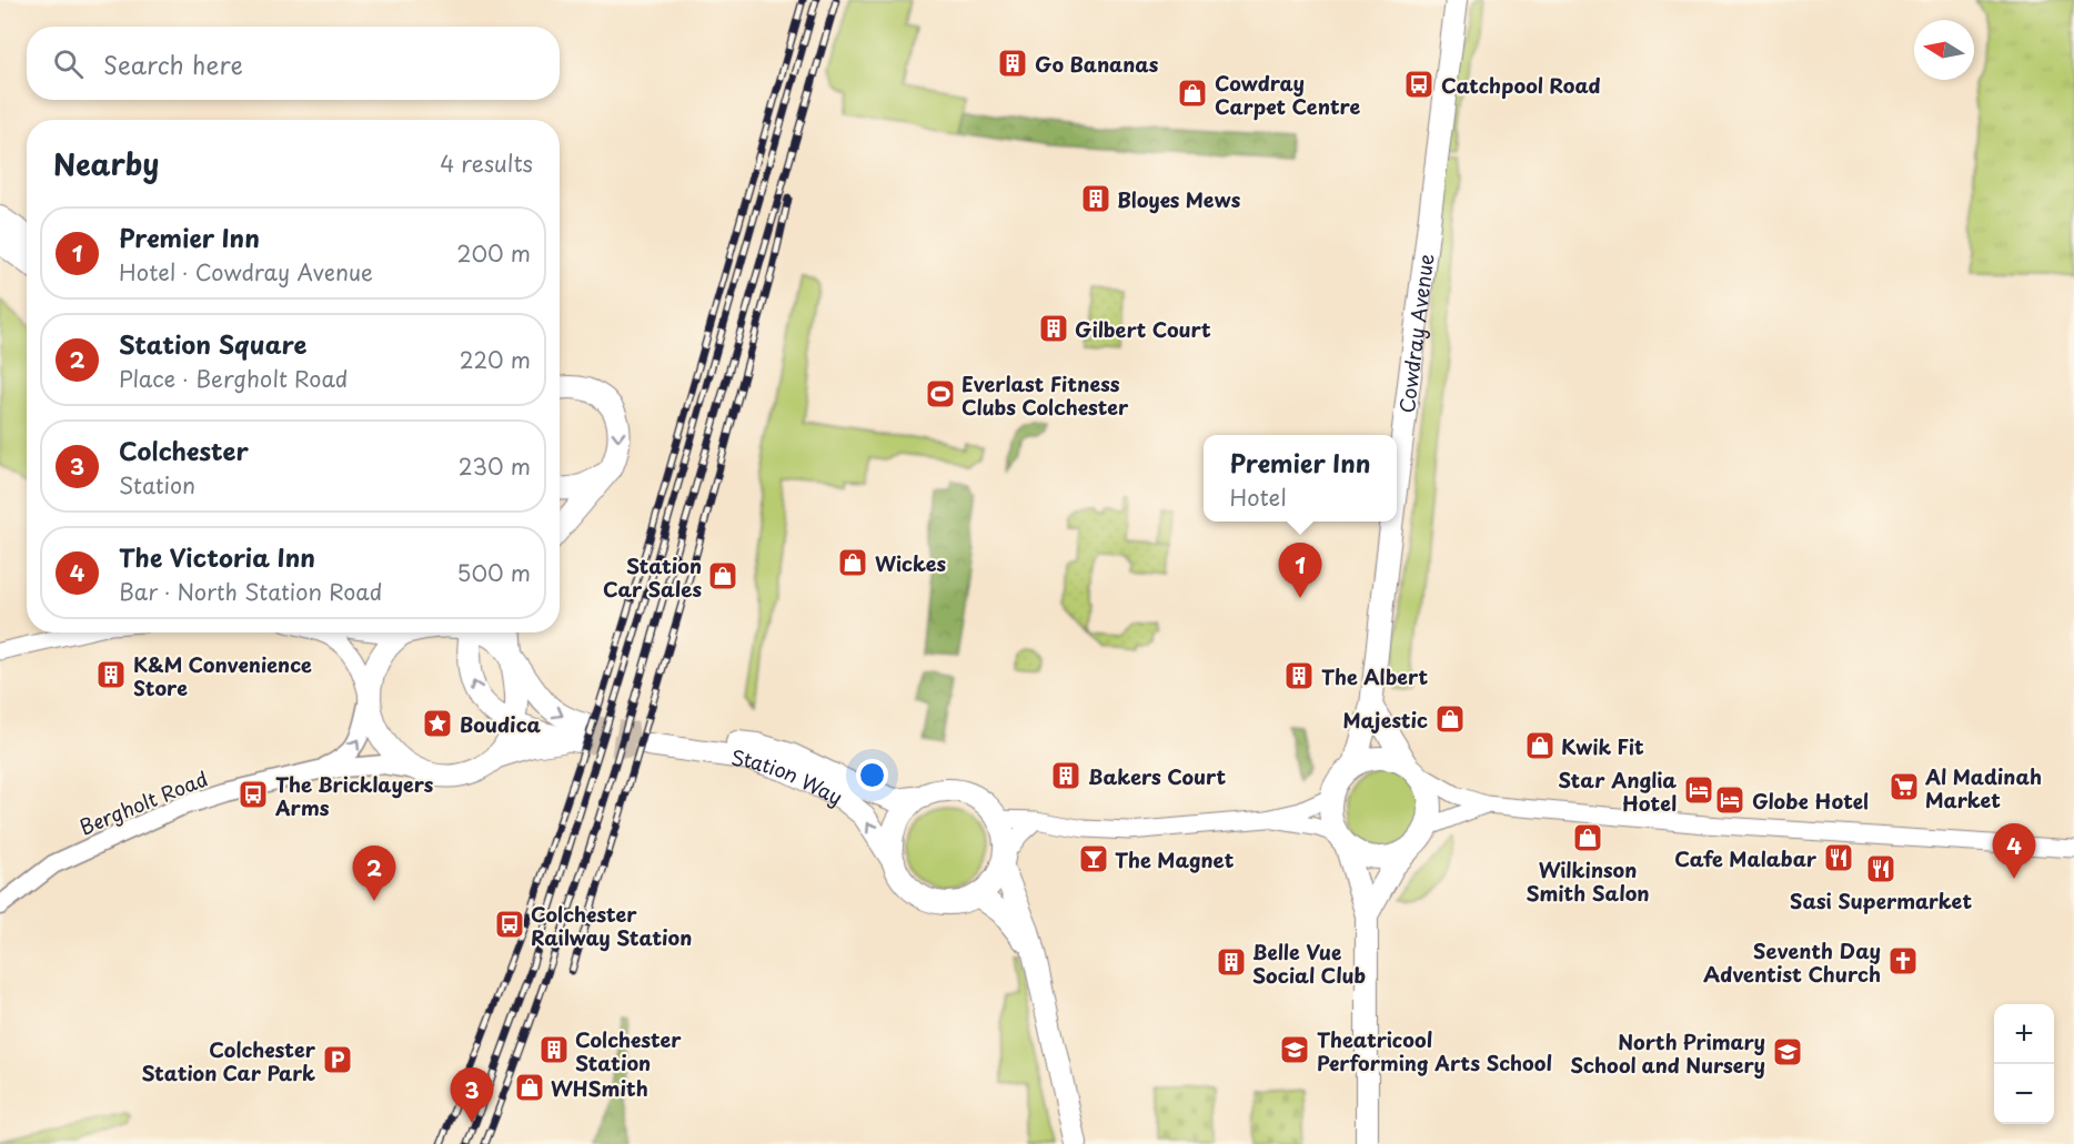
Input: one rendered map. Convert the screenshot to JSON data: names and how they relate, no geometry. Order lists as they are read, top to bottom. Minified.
{"streets":{"main road":["Cowdray Avenue","Station Way","Bergholt Road"]},"places":{"building":["Go Bananas","Bloyes Mews","Gilbert Court","K&M Convenience Store","The Albert","Bakers Court","Belle Vue Social Club","Colchester Station"],"bus stop":["Catchpool Road","The Bricklayers Arms","Colchester Railway Station"],"shop":["Cowdray Carpet Centre","Wickes","Station Car Sales","Majestic","Kwik Fit","Wilkinson Smith Salon","WHSmith"],"sports":["Everlast Fitness Clubs Colchester"],"place":["Boudica"],"supermarket":["Al Madinah Market"],"hotel":["Star Anglia Hotel","Globe Hotel"],"restaurant":["Cafe Malabar","Sasi Supermarket"],"bar":["The Magnet"],"church":["Seventh Day Adventist Church"],"school or university":["Theatricool Performing Arts School","North Primary School and Nursery"],"parking":["Colchester Station Car Park"]},"north":"left","page":{"search":"Search here","heading":["Nearby","4 results"],"list":[{"mark":"1","name":"Premier Inn","note":"Hotel · Cowdray Avenue","value":"200 m"},{"mark":"2","name":"Station Square","note":"Place · Bergholt Road","value":"220 m"},{"mark":"3","name":"Colchester","note":"Station","value":"230 m"},{"mark":"4","name":"The Victoria Inn","note":"Bar · North Station Road","value":"500 m"}],"popup":["Premier Inn","Hotel"],"pins":["1","4","2","3"],"map_buttons":["+","−"]}}
